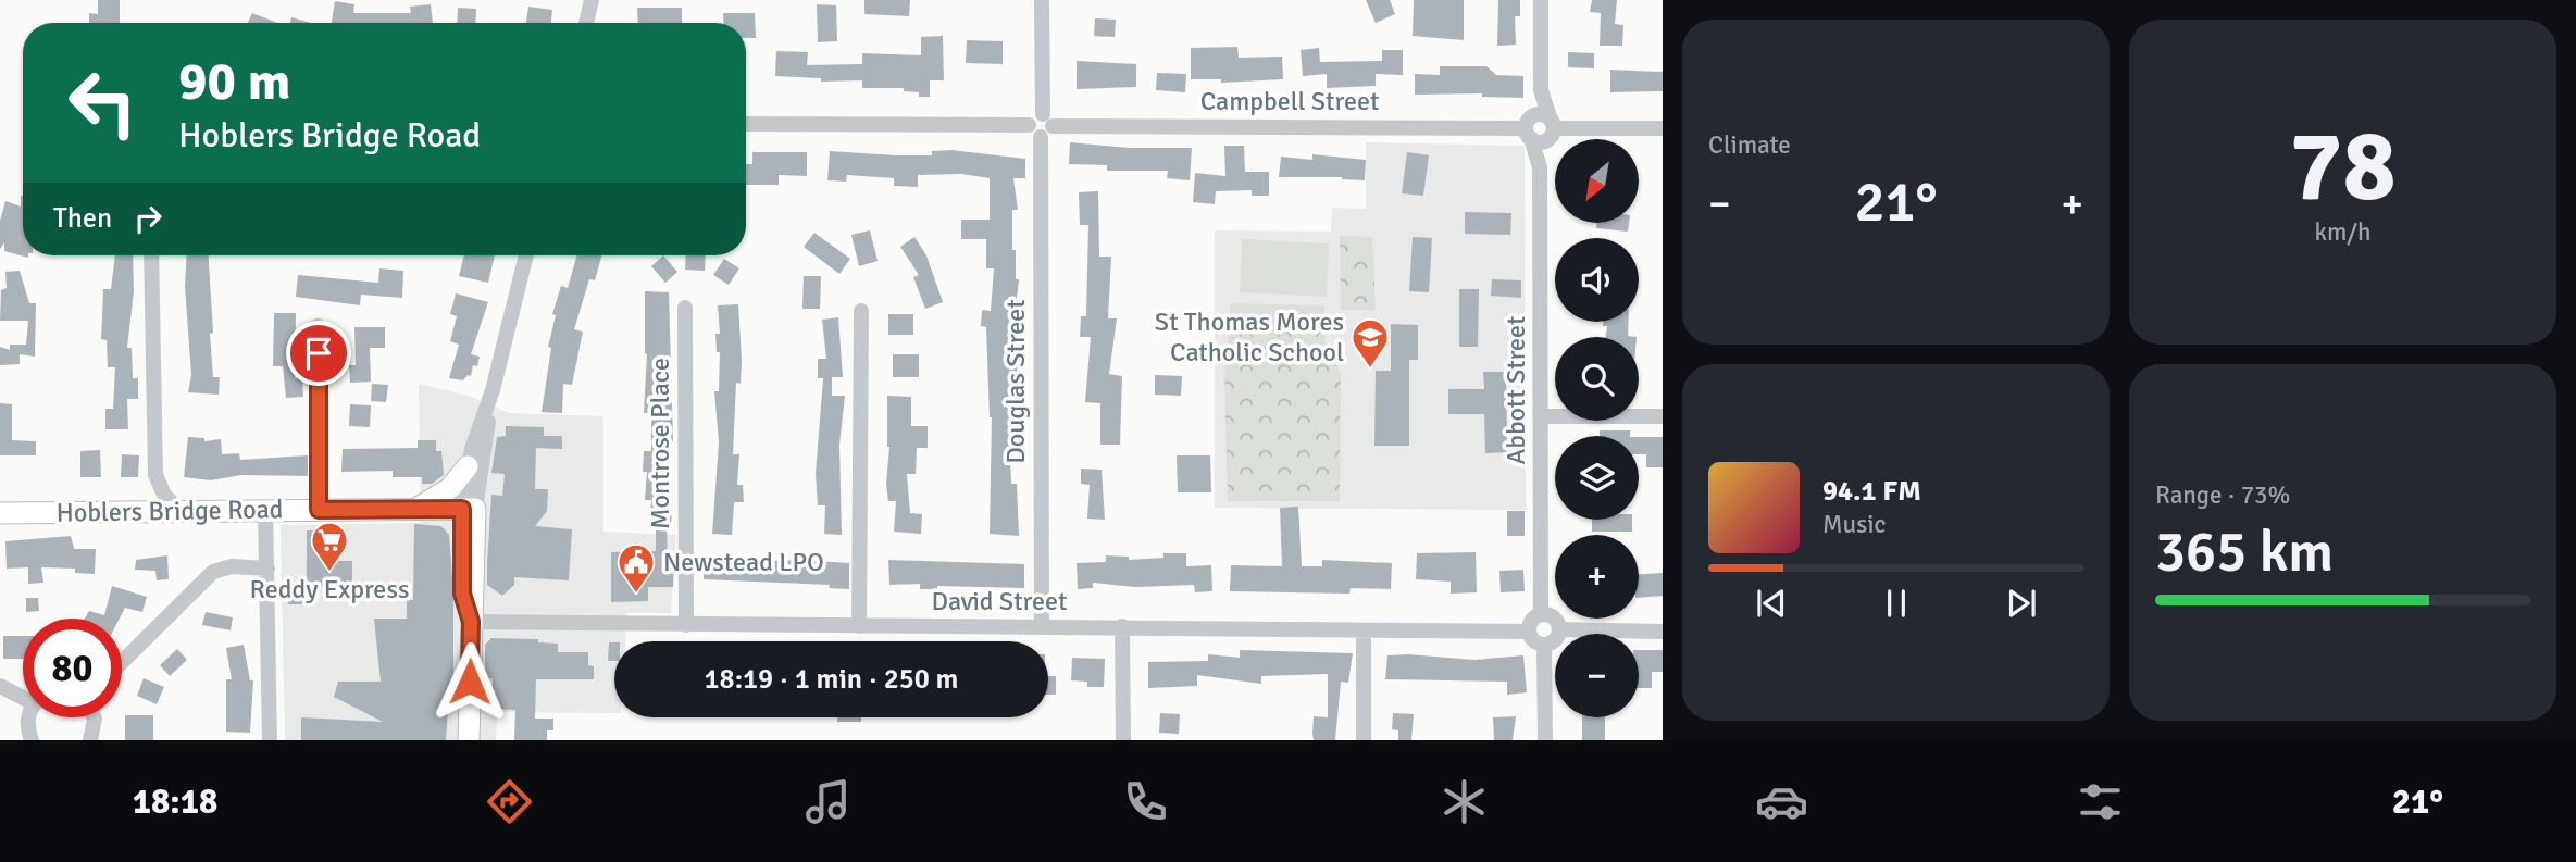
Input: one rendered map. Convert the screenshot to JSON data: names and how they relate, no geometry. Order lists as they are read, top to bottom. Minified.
{"streets":{"highway":["Hoblers Bridge Road"],"street":["Campbell Street","Douglas Street","Abbott Street","Montrose Place","David Street"]},"crossings":[["Campbell Street","Douglas Street"],["Campbell Street","Abbott Street"],["Douglas Street","David Street"],["Abbott Street","David Street"],["Montrose Place","David Street"]],"places":{"school or university":["St Thomas Mores Catholic School"],"supermarket":["Reddy Express"],"public building":["Newstead LPO"]},"north":"bottom left","page":{"tile":["Climate",["78","km/h"],["Range · 73%","365 km"]],"turn":["90 m","Hoblers Bridge Road"],"map_buttons":["+","−"],"heat":["−","21°","+"],"then":"Then","song":["94.1 FM","Music"],"limit":"80","trip":"18:19 · 1 min · 250 m","tabs":["18:18","21°"]}}
